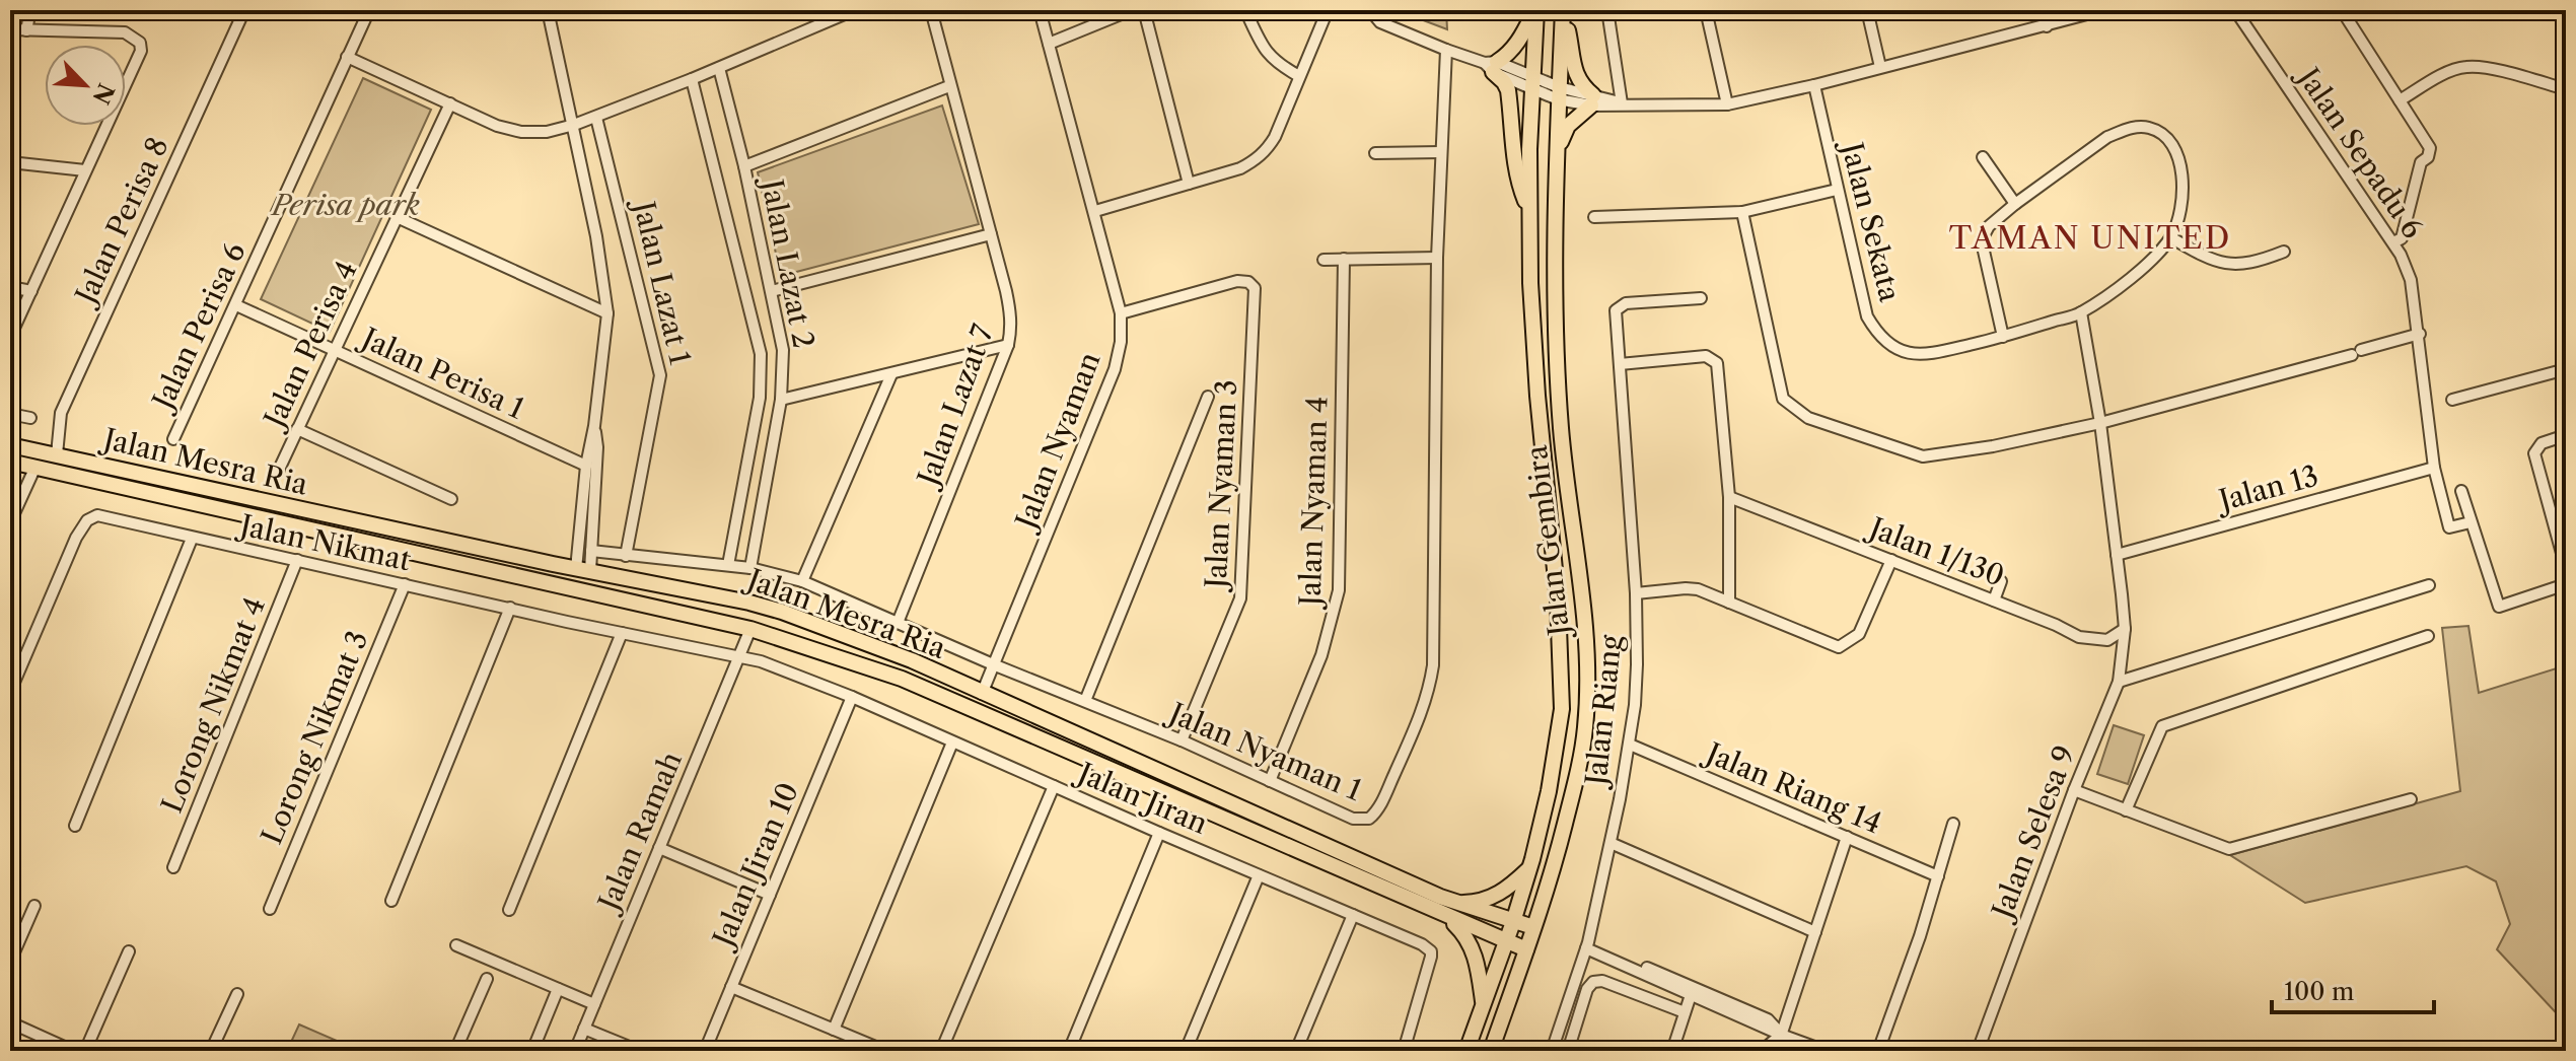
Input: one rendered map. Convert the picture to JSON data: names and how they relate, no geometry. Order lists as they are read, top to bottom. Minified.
{"streets":{"main road":["Jalan Mesra Ria","Jalan Gembira"],"street":["Jalan Sepadu 6","Jalan Perisa 8","Jalan Sekata","Jalan Lazat 2","Jalan Lazat 1","Jalan Perisa 6","Jalan Perisa 4","Jalan Perisa 1","Jalan Lazat 7","Jalan Nyaman","Jalan Nyaman 3","Jalan 13","Jalan Nyaman 4","Jalan Nikmat","Jalan 1/130","Lorong Nikmat 4","Jalan Riang","Lorong Nikmat 3","Jalan Nyaman 1","Jalan Riang 14","Jalan Jiran","Jalan Ramah","Jalan Selesa 9","Jalan Jiran 10"]},"crossings":[["Jalan Sepadu 6","Jalan 13"],["Jalan Perisa 8","Jalan Mesra Ria"],["Jalan Sekata","Jalan Selesa 9"],["Jalan Lazat 2","Jalan Nyaman 1"],["Jalan Lazat 1","Jalan Nyaman 1"],["Jalan Perisa 6","Jalan Perisa 1"],["Jalan Perisa 4","Jalan Perisa 1"],["Jalan Lazat 7","Jalan Nyaman 1"],["Jalan Nyaman","Jalan Mesra Ria"],["Jalan Nyaman","Jalan Nyaman 3"],["Jalan Nyaman","Jalan Nyaman 1"],["Jalan Mesra Ria","Jalan Gembira"],["Jalan Mesra Ria","Jalan Ramah"],["Jalan Nyaman 3","Jalan Nyaman 1"],["Jalan 13","Jalan Selesa 9"],["Jalan Nyaman 4","Jalan Nyaman 1"],["Jalan Nikmat","Lorong Nikmat 4"],["Jalan Nikmat","Lorong Nikmat 3"],["Jalan Nikmat","Jalan Jiran"],["Jalan Nikmat","Jalan Ramah"],["Jalan 1/130","Jalan Selesa 9"],["Jalan Riang","Jalan Riang 14"],["Jalan Jiran","Jalan Ramah"],["Jalan Jiran","Jalan Jiran 10"]],"districts":["TAMAN UNITED"],"parks":["Perisa park"],"scale_bar":"100 m","north":"bottom right"}
